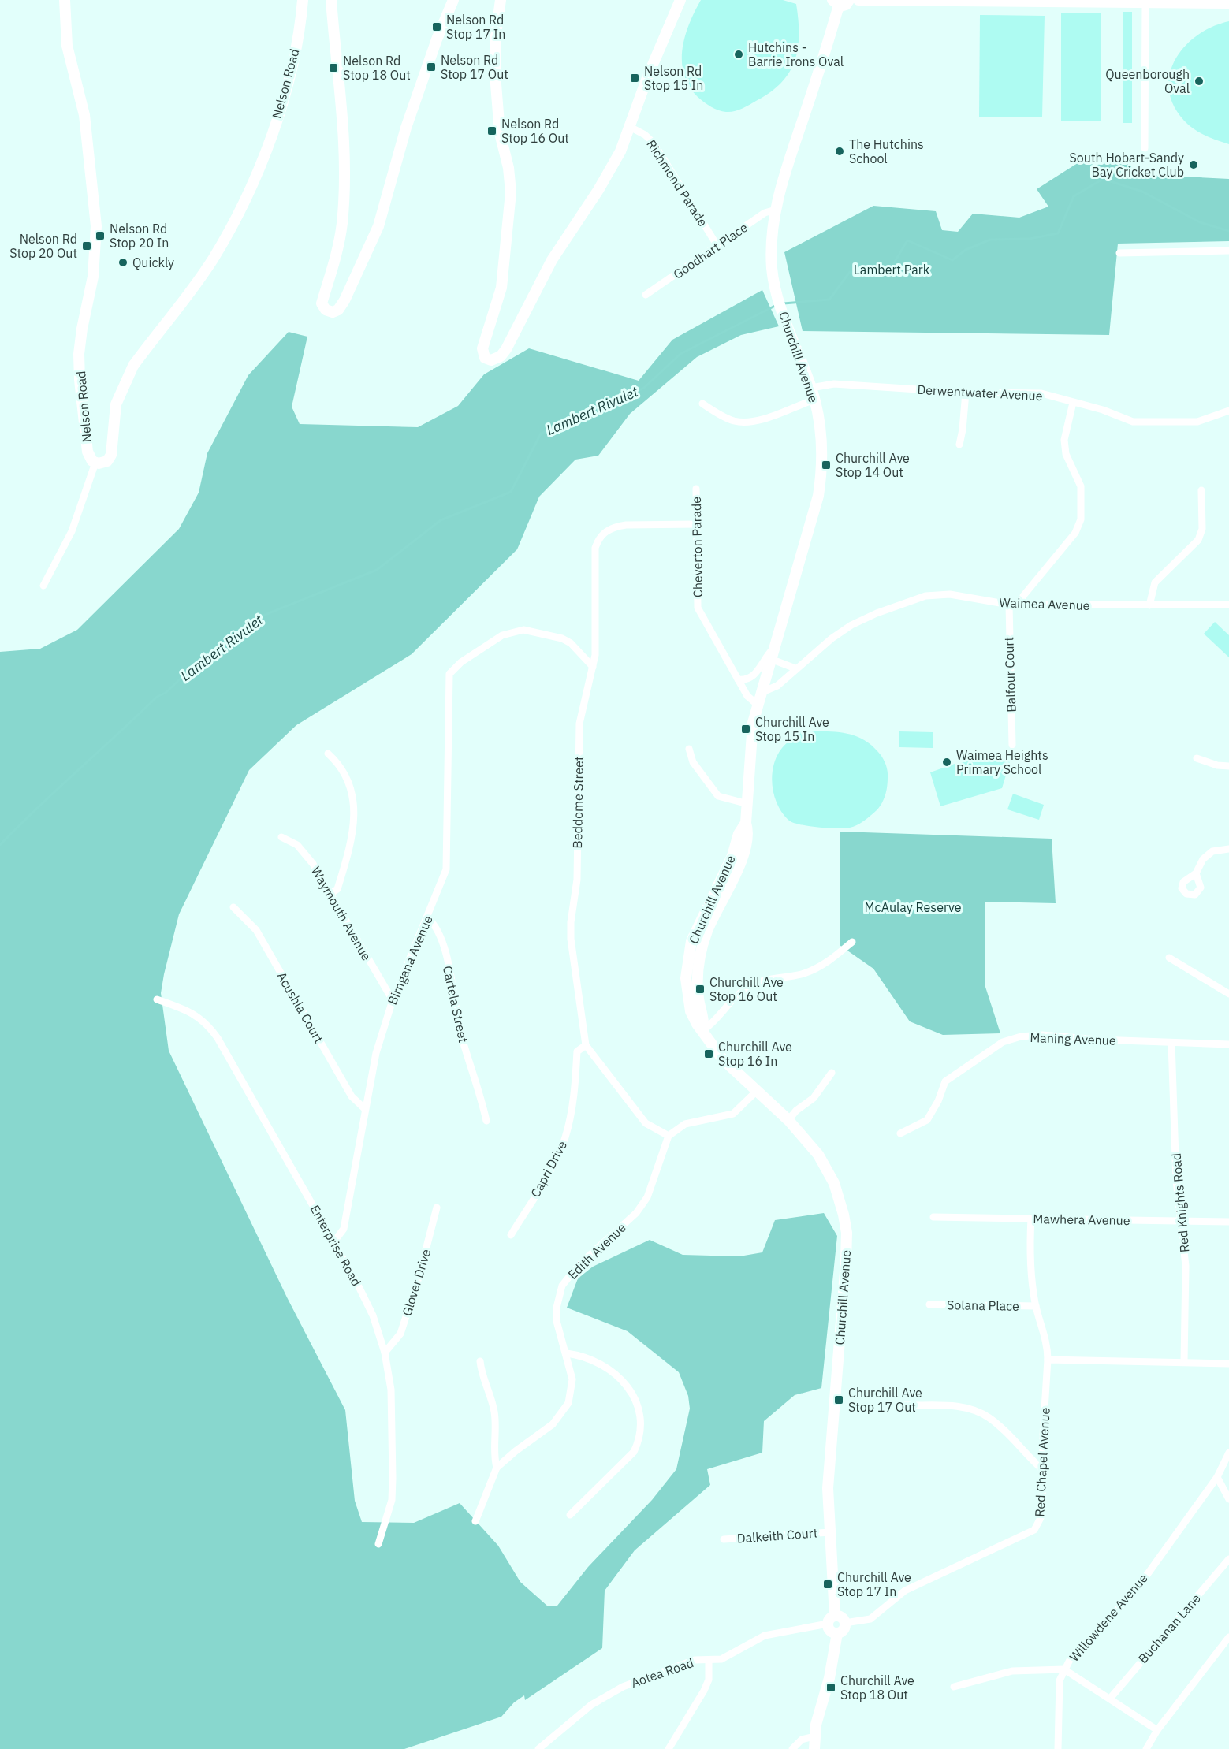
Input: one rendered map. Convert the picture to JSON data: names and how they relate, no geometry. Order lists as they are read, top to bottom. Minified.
{"streets":{"street":["Nelson Road","Richmond Parade","Goodhart Place","Churchill Avenue","Derwentwater Avenue","Cheverton Parade","Waimea Avenue","Balfour Court","Beddome Street","Waymouth Avenue","Birngana Avenue","Cartela Street","Acushla Court","Maning Avenue","Capri Drive","Red Knights Road","Mawhera Avenue","Enterprise Road","Edith Avenue","Glover Drive","Solana Place","Red Chapel Avenue","Dalkeith Court","Willowdene Avenue","Buchanan Lane","Aotea Road"]},"crossings":[["Richmond Parade","Goodhart Place"],["Goodhart Place","Churchill Avenue"],["Churchill Avenue","Derwentwater Avenue"],["Churchill Avenue","Cheverton Parade"],["Churchill Avenue","Waimea Avenue"],["Churchill Avenue","Red Chapel Avenue"],["Churchill Avenue","Dalkeith Court"],["Churchill Avenue","Aotea Road"],["Cheverton Parade","Beddome Street"],["Waimea Avenue","Balfour Court"],["Beddome Street","Birngana Avenue"],["Beddome Street","Capri Drive"],["Waymouth Avenue","Birngana Avenue"],["Birngana Avenue","Cartela Street"],["Birngana Avenue","Acushla Court"],["Birngana Avenue","Enterprise Road"],["Maning Avenue","Red Knights Road"],["Red Knights Road","Mawhera Avenue"],["Mawhera Avenue","Red Chapel Avenue"],["Enterprise Road","Glover Drive"],["Solana Place","Red Chapel Avenue"],["Red Chapel Avenue","Aotea Road"]],"water":["Lambert Rivulet"],"parks":["Lambert Park","McAulay Reserve"],"places":{"transit":["Nelson Rd Stop 17 In","Nelson Rd Stop 17 Out","Nelson Rd Stop 18 Out","Nelson Rd Stop 15 In","Nelson Rd Stop 16 Out","Nelson Rd Stop 20 In","Nelson Rd Stop 20 Out","Churchill Ave Stop 14 Out","Churchill Ave Stop 15 In","Churchill Ave Stop 16 Out","Churchill Ave Stop 16 In","Churchill Ave Stop 17 Out","Churchill Ave Stop 17 In","Churchill Ave Stop 18 Out"],"other":["Hutchins - Barrie Irons Oval","Queenborough Oval","The Hutchins School","South Hobart-Sandy Bay Cricket Club","Quickly","Waimea Heights Primary School"]}}
